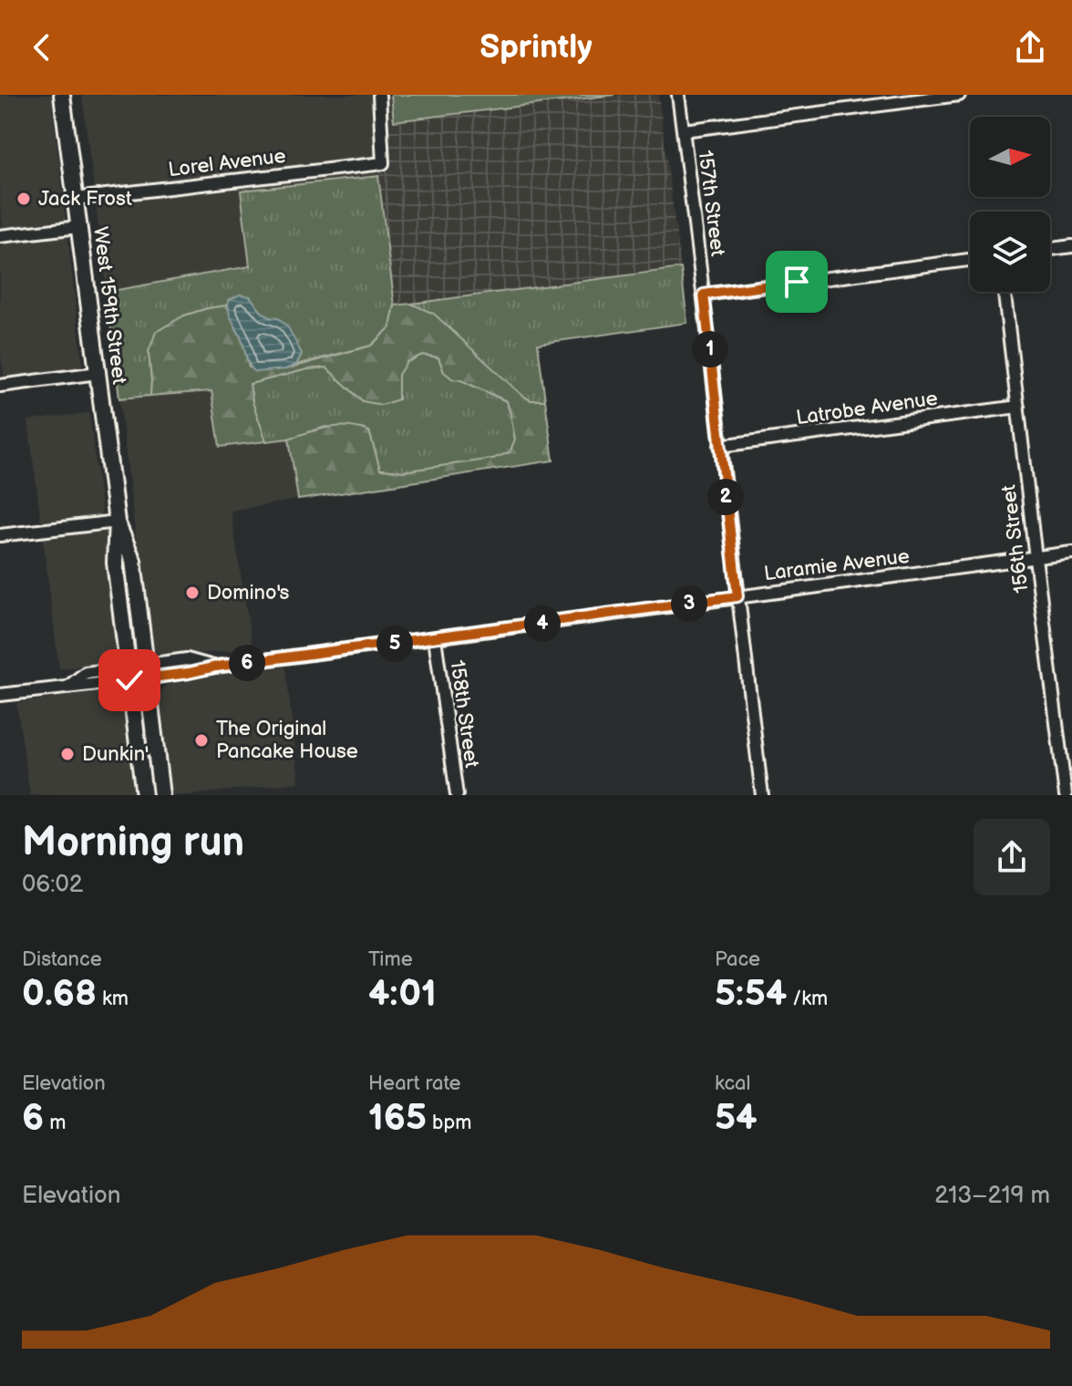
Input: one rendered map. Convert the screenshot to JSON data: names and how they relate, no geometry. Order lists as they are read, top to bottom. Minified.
{"streets":{"main road":["West 159th Street"],"street":["Lorel Avenue","157th Street","Latrobe Avenue","156th Street","Laramie Avenue","158th Street"]},"crossings":[["Lorel Avenue","West 159th Street"],["157th Street","Latrobe Avenue"],["157th Street","Laramie Avenue"],["West 159th Street","Laramie Avenue"],["Latrobe Avenue","156th Street"],["156th Street","Laramie Avenue"],["Laramie Avenue","158th Street"]],"places":["Jack Frost","Domino's","The Original Pancake House","Dunkin'"],"north":"right","page":{"header":"Sprintly","pins":["1","2","3","4","5","6"],"heading":["Morning run","06:02"],"stats":[["Distance","0.68 km"],["Time","4:01"],["Pace","5:54 /km"],["Elevation","6 m"],["Heart rate","165 bpm"],["kcal","54"]],"chart":["Elevation","213–219 m"]}}
